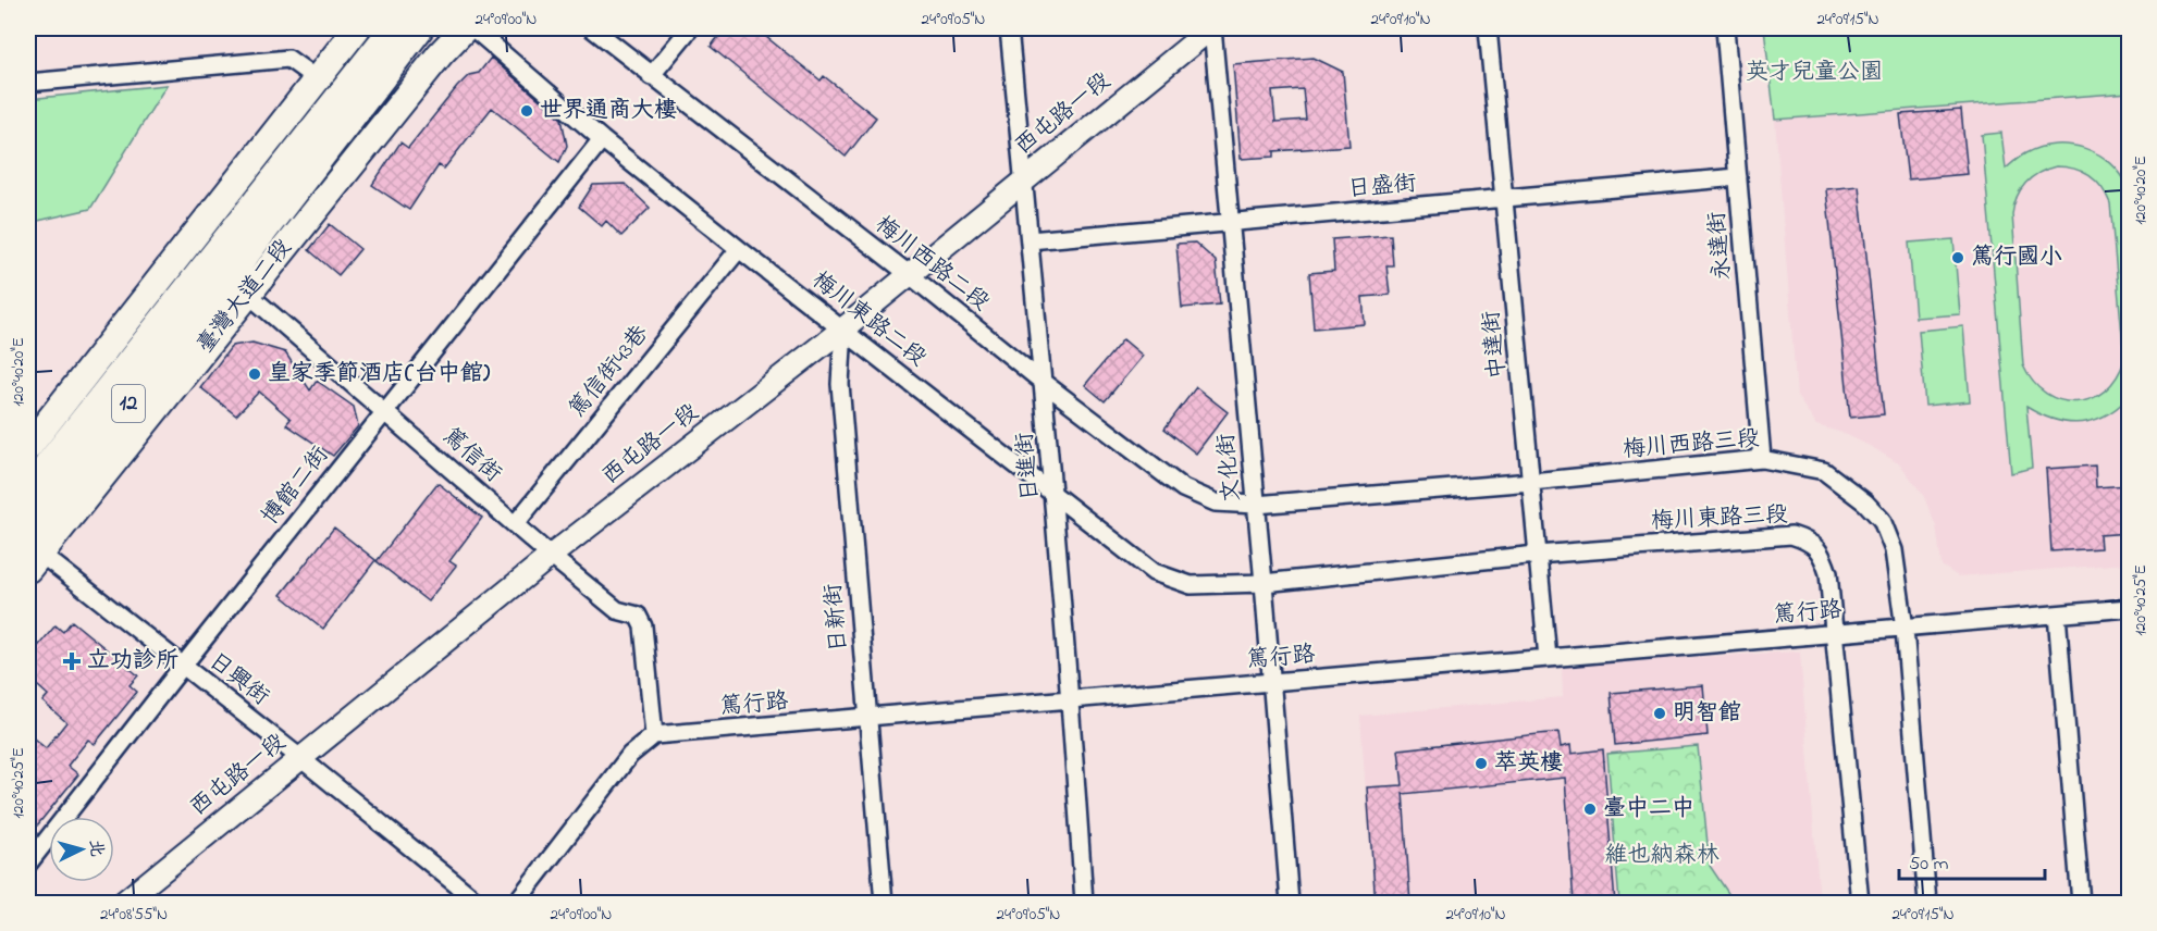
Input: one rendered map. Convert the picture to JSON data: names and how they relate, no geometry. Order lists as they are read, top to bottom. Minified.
{"streets":{"main road":["臺灣大道二段","12"],"street":["西屯路一段","日盛街","永達街","梅川西路二段","梅川東路二段","中達街","篤信街43巷","梅川西路三段","篤信街","日進街","文化街","博館二街","梅川東路三段","篤行路","日新街","日興街"]},"crossings":[["西屯路一段","梅川西路二段"],["西屯路一段","梅川東路二段"],["西屯路一段","篤信街"],["西屯路一段","日進街"],["西屯路一段","文化街"],["西屯路一段","日新街"],["西屯路一段","日興街"],["日盛街","永達街"],["日盛街","中達街"],["日盛街","日進街"],["日盛街","文化街"],["永達街","梅川西路三段"],["梅川西路二段","梅川西路三段"],["梅川西路二段","日進街"],["梅川西路二段","文化街"],["臺灣大道二段","篤信街"],["臺灣大道二段","日興街"],["梅川東路二段","篤信街43巷"],["梅川東路二段","日進街"],["梅川東路二段","文化街"],["梅川東路二段","博館二街"],["梅川東路二段","梅川東路三段"],["梅川東路二段","日新街"],["中達街","梅川西路三段"],["中達街","梅川東路三段"],["中達街","篤行路"],["篤信街43巷","篤信街"],["12","篤信街"],["梅川西路三段","文化街"],["梅川西路三段","篤行路"],["篤信街","博館二街"],["篤信街","篤行路"],["日進街","篤行路"],["文化街","梅川東路三段"],["文化街","篤行路"],["博館二街","日興街"],["梅川東路三段","篤行路"],["篤行路","日新街"]],"parks":["英才兒童公園","維也納森林"],"places":{"other":["世界通商大樓","篤行國小","皇家季節酒店(台中館)","明智館","萃英樓","臺中二中"],"health":["立功診所"]},"scale_bar":"50 m","north":"right","coordinates":["24°09'00\"N","24°09'05\"N","24°09'10\"N","24°09'15\"N","120°40'20\"E","120°40'25\"E","24°08'55\"N"]}
